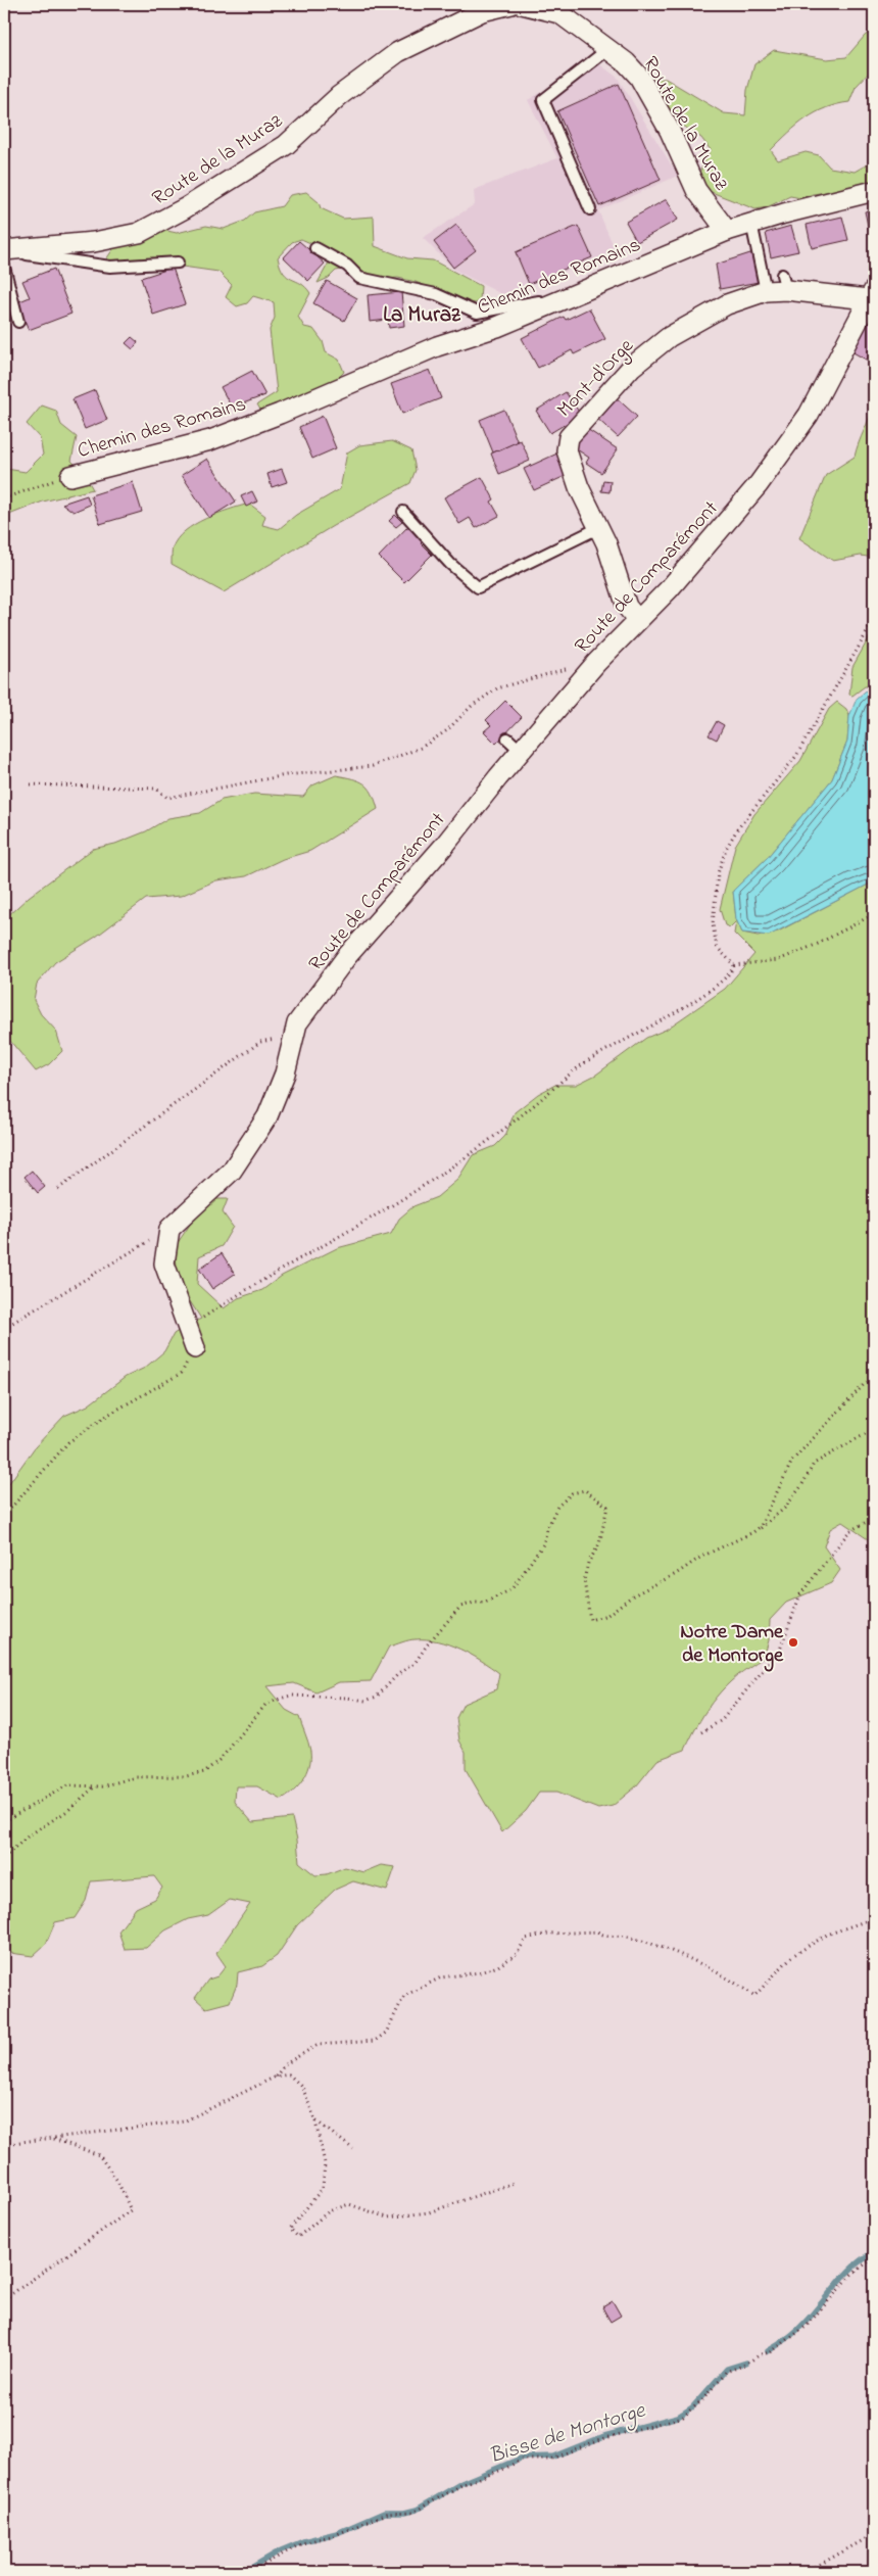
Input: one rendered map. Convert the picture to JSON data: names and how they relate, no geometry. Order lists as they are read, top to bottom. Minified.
{"streets":{"street":["Route de la Muraz","Chemin des Romains","Mont-d'Orge","Route de Comparémont"]},"crossings":[["Route de la Muraz","Chemin des Romains"],["Mont-d'Orge","Route de Comparémont"]],"districts":["La Muraz"],"water":["Bisse de Montorge"],"places":["Notre Dame de Montorge"]}
